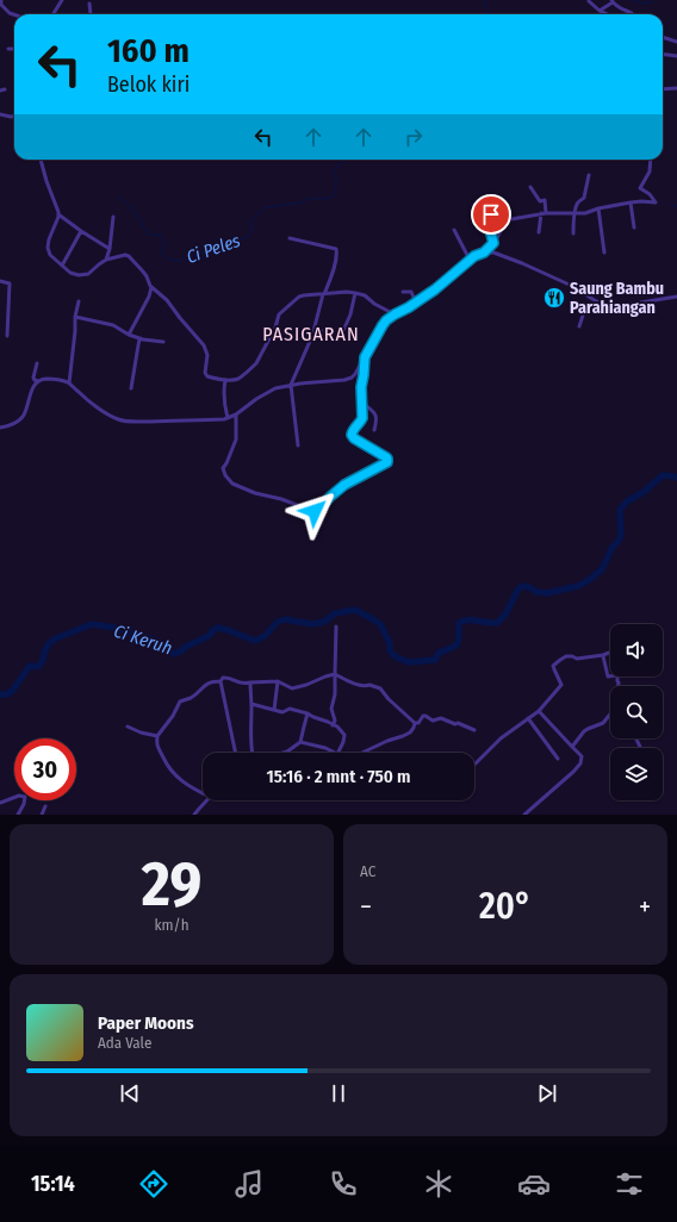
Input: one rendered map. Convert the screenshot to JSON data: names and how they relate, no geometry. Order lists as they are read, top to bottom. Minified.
{"districts":["PASIGARAN"],"water":["Ci Peles","Ci Keruh"],"places":{"restaurant":["Saung Bambu Parahiangan"]},"page":{"turn":["160 m","Belok kiri"],"limit":"30","trip":"15:16 · 2 mnt · 750 m","tile":[["29","km/h"],"AC"],"heat":["−","20°","+"],"song":["Paper Moons","Ada Vale"],"tabs":"15:14"}}
